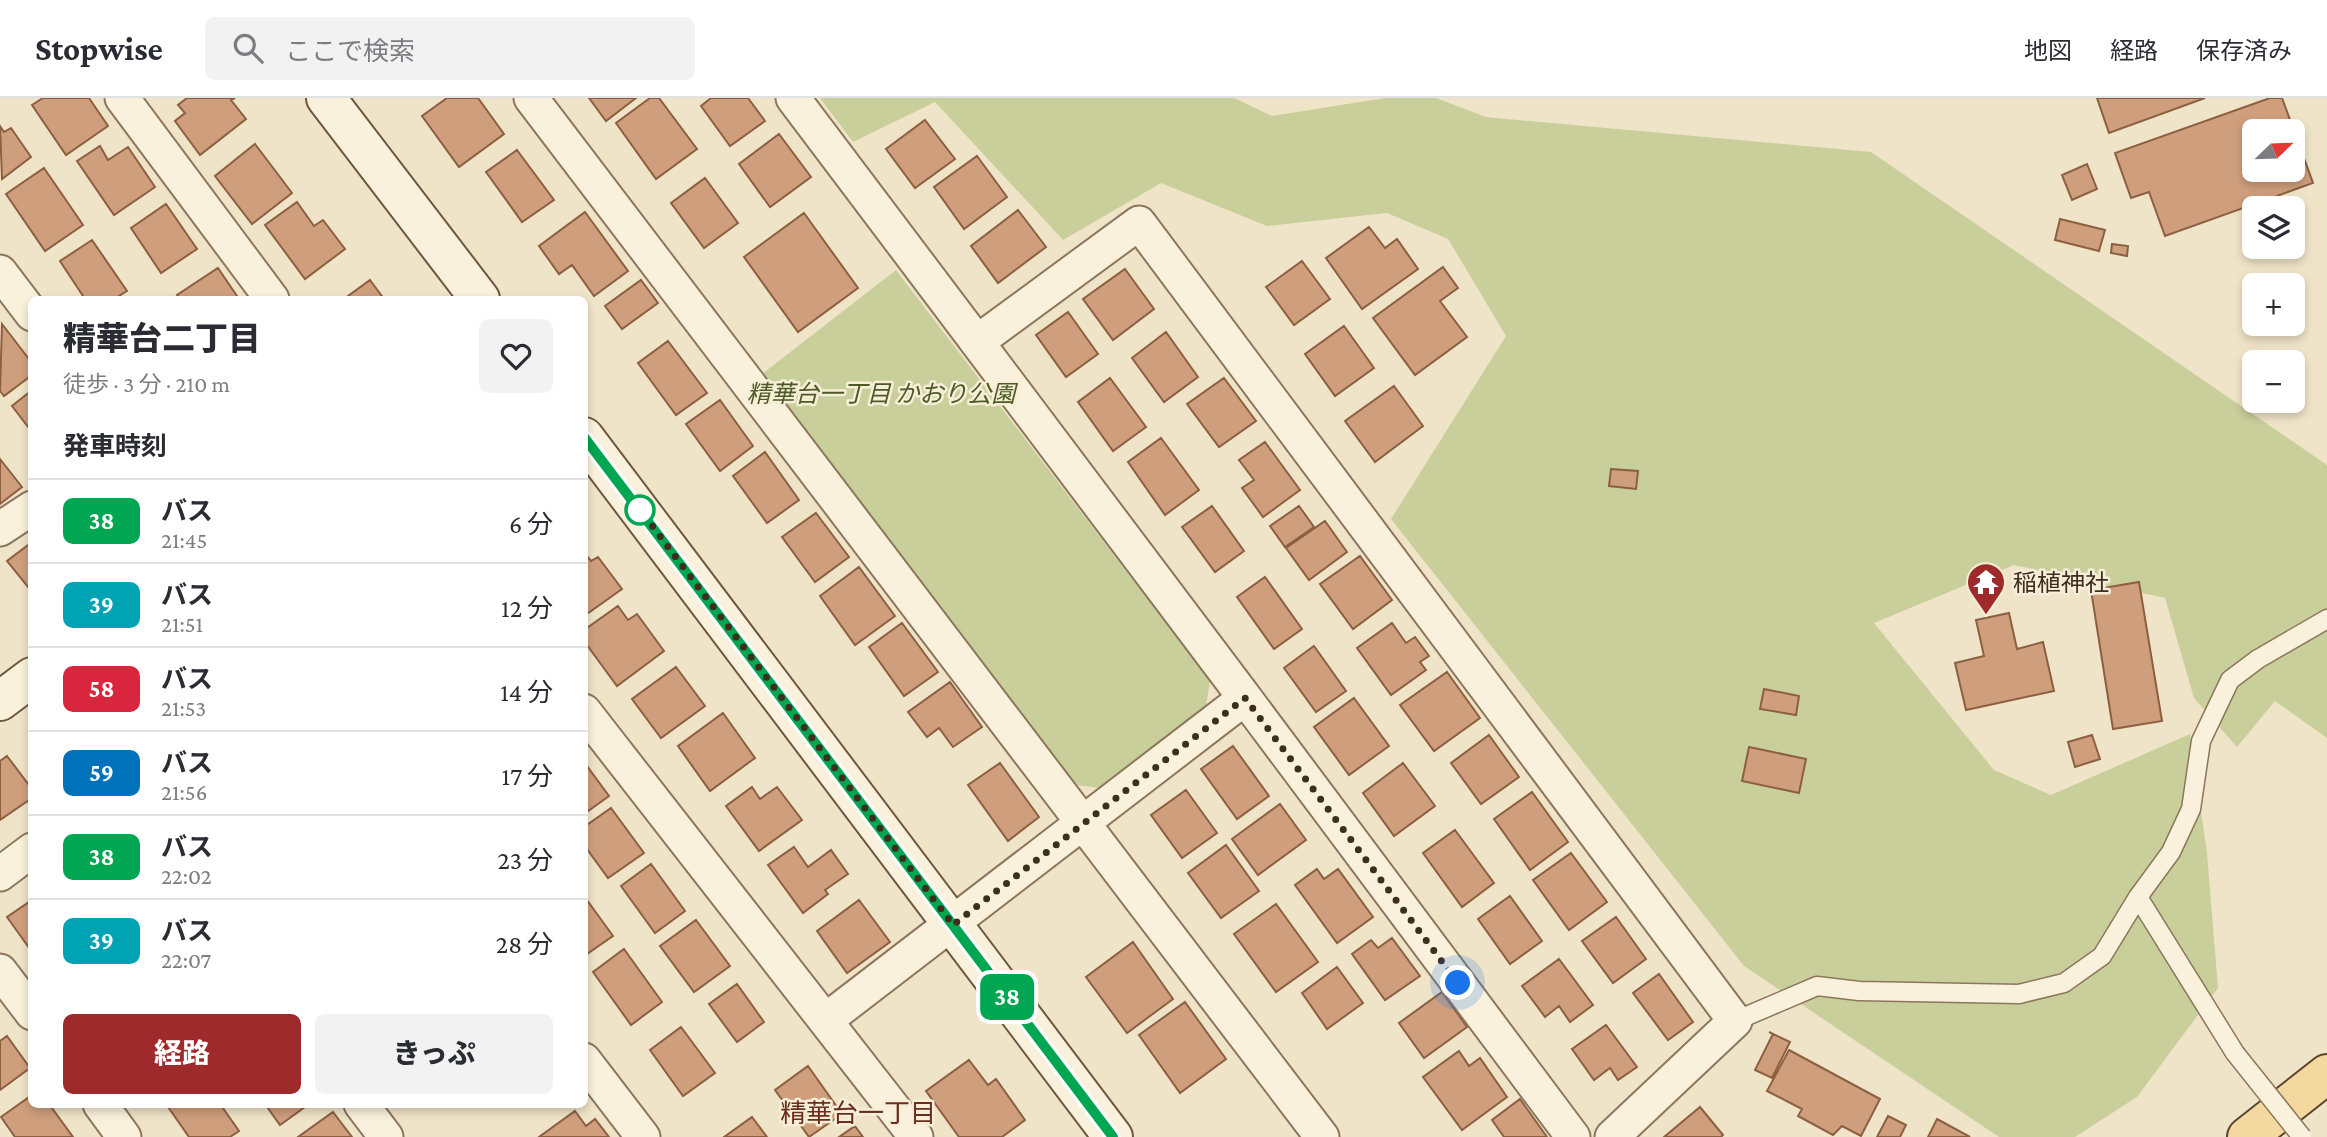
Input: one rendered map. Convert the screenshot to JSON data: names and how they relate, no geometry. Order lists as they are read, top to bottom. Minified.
{"districts":["精華台一丁目"],"parks":["精華台一丁目 かおり公園"],"places":{"temple":["稲植神社"]},"lines":["bus line 38"],"north":"top right","page":{"header":"Stopwise","search":"ここで検索","nav":["地図","経路","保存済み"],"on_map":"38","map_buttons":["+","−"],"heading":[["精華台二丁目","徒歩 · 3 分 · 210 m"],"発車時刻"],"list":[{"mark":"38","name":"バス","note":"21:45","value":"6 分"},{"mark":"39","name":"バス","note":"21:51","value":"12 分"},{"mark":"58","name":"バス","note":"21:53","value":"14 分"},{"mark":"59","name":"バス","note":"21:56","value":"17 分"},{"mark":"38","name":"バス","note":"22:02","value":"23 分"},{"mark":"39","name":"バス","note":"22:07","value":"28 分"}],"buttons":["経路","きっぷ"]}}
